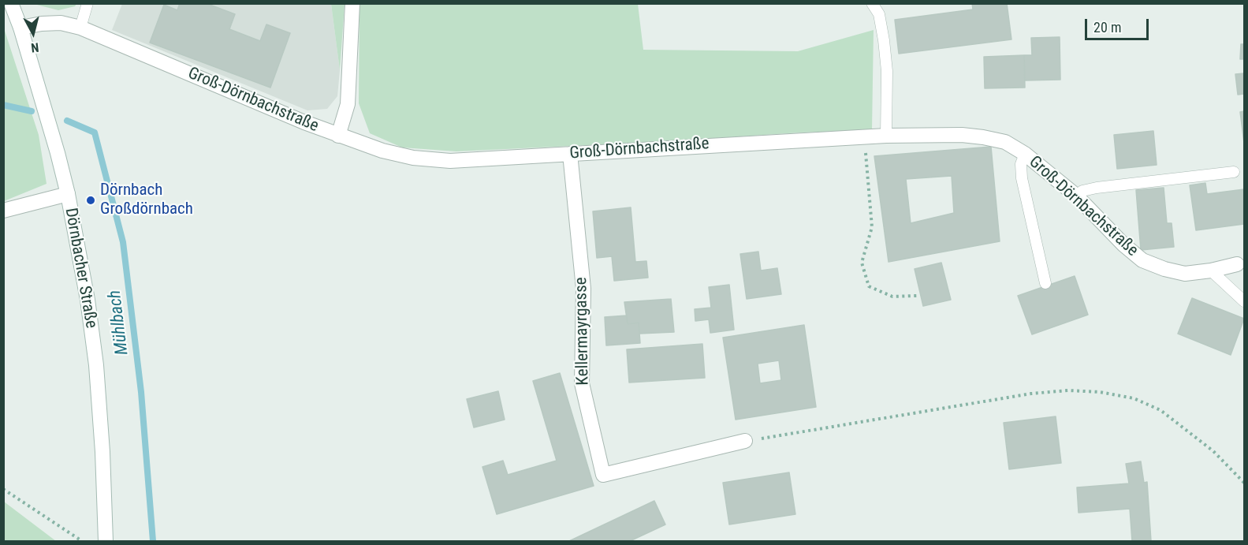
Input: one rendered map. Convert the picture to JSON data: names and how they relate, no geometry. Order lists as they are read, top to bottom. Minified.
{"streets":{"street":["Groß-Dörnbachstraße","Dörnbacher Straße","Kellermayrgasse"]},"crossings":[["Groß-Dörnbachstraße","Dörnbacher Straße"],["Groß-Dörnbachstraße","Kellermayrgasse"]],"water":["Mühlbach"],"places":["Dörnbach Großdörnbach"],"scale_bar":"20 m","north":"bottom"}
